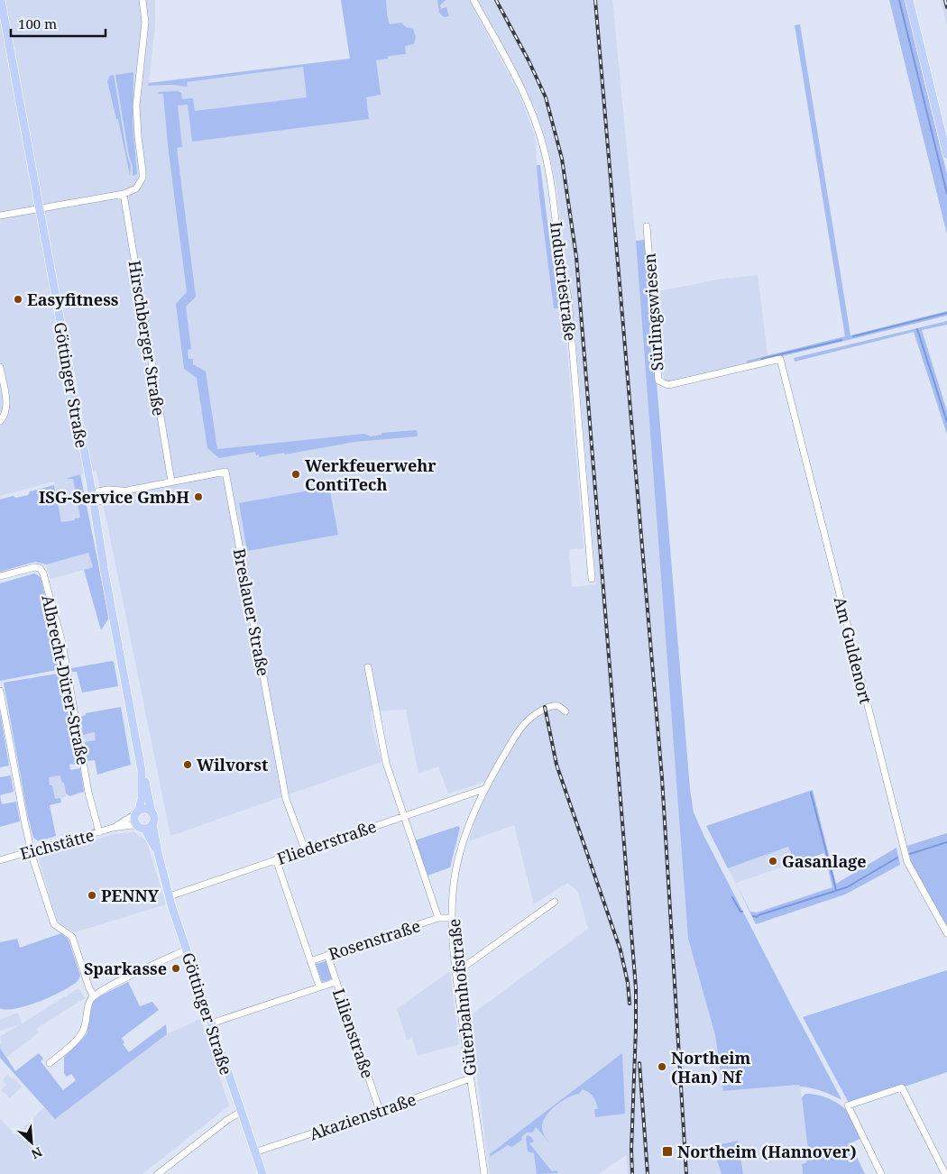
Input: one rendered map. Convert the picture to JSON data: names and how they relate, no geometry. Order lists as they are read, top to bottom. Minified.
{"streets":{"main road":["Göttinger Straße"],"street":["Industriestraße","Sürlingswiesen","Hirschberger Straße","Breslauer Straße","Am Guldenort","Albrecht-Dürer-Straße","Fliederstraße","Eichstätte","Rosenstraße","Güterbahnhofstraße","Lilienstraße","Akazienstraße"]},"crossings":[["Sürlingswiesen","Am Guldenort"],["Hirschberger Straße","Breslauer Straße"],["Göttinger Straße","Breslauer Straße"],["Göttinger Straße","Fliederstraße"],["Göttinger Straße","Eichstätte"],["Göttinger Straße","Akazienstraße"],["Breslauer Straße","Fliederstraße"],["Albrecht-Dürer-Straße","Eichstätte"],["Fliederstraße","Güterbahnhofstraße"],["Rosenstraße","Güterbahnhofstraße"],["Rosenstraße","Lilienstraße"],["Güterbahnhofstraße","Akazienstraße"],["Lilienstraße","Akazienstraße"]],"places":{"other":["Easyfitness","Werkfeuerwehr ContiTech","ISG-Service GmbH","Wilvorst","Gasanlage","PENNY","Sparkasse","Northeim (Han) Nf"],"transit":["Northeim (Hannover)"]},"scale_bar":"100 m","north":"bottom right"}
